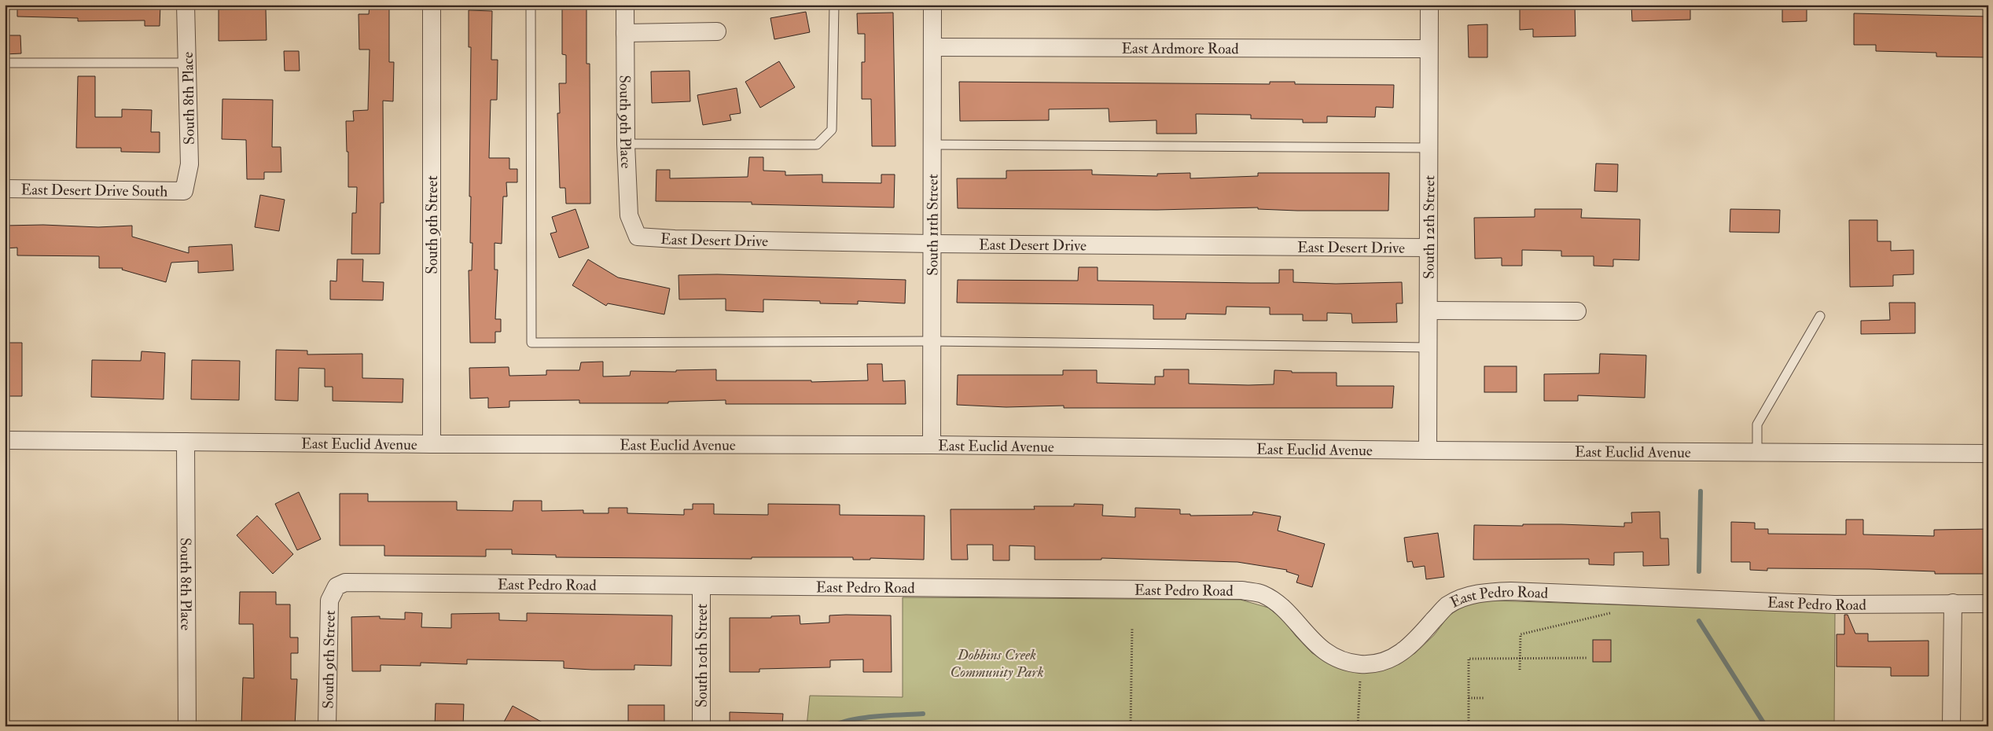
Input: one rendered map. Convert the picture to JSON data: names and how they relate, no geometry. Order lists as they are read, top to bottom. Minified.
{"streets":{"street":["East Ardmore Road","South 8th Place","South 9th Place","East Desert Drive South","South 9th Street","South 11th Street","South 12th Street","East Desert Drive","East Euclid Avenue","East Pedro Road","South 10th Street"]},"crossings":[["East Ardmore Road","South 11th Street"],["East Ardmore Road","South 12th Street"],["South 8th Place","East Desert Drive South"],["South 8th Place","East Euclid Avenue"],["South 9th Place","East Desert Drive"],["South 9th Street","East Euclid Avenue"],["South 9th Street","East Pedro Road"],["South 11th Street","East Desert Drive"],["South 11th Street","East Euclid Avenue"],["South 12th Street","East Desert Drive"],["South 12th Street","East Euclid Avenue"],["East Pedro Road","South 10th Street"]],"parks":["Dobbins Creek Community Park"]}
